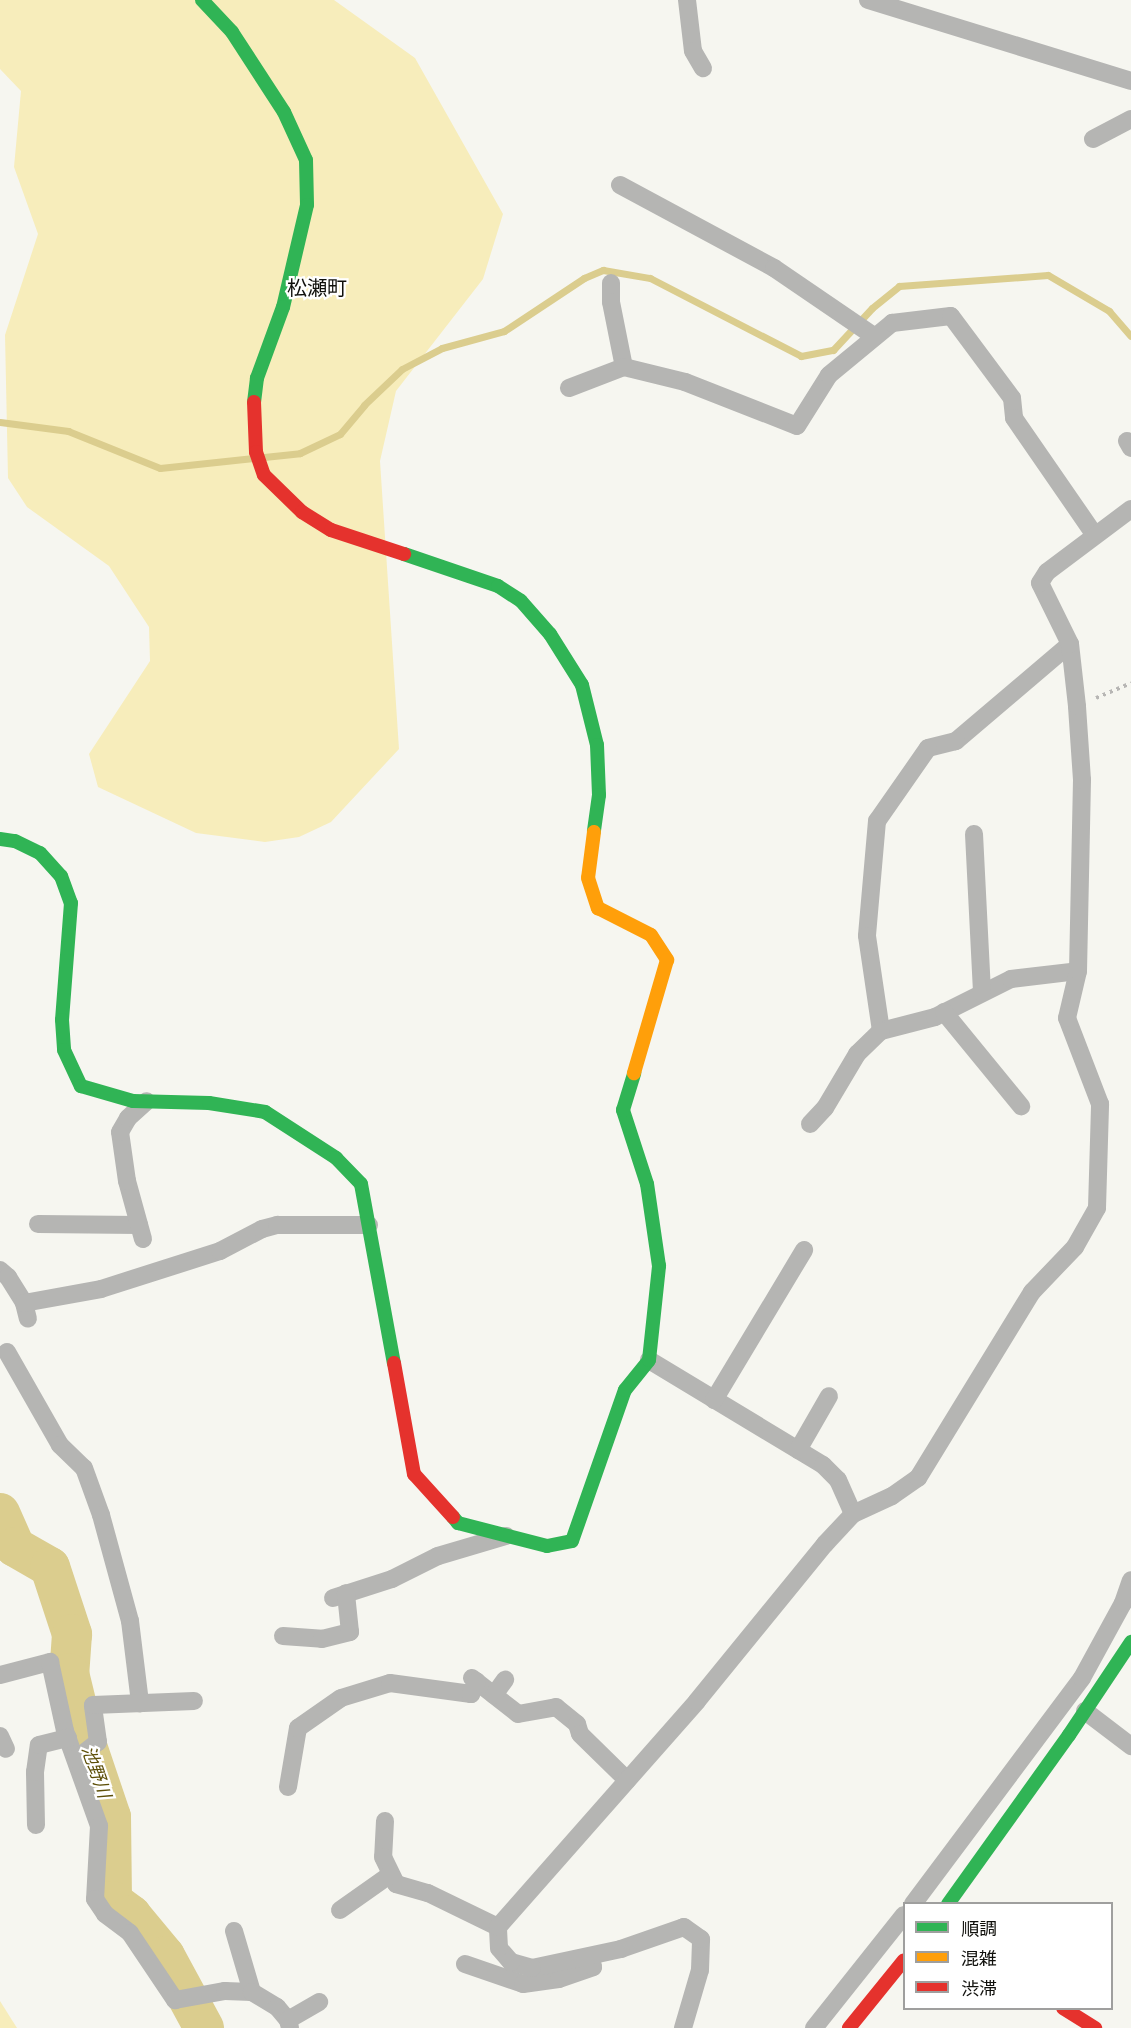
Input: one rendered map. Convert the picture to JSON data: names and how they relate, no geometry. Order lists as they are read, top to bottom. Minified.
{"districts":["松瀬町"],"water":["池野川"],"legend":["順調","混雑","渋滞"]}
